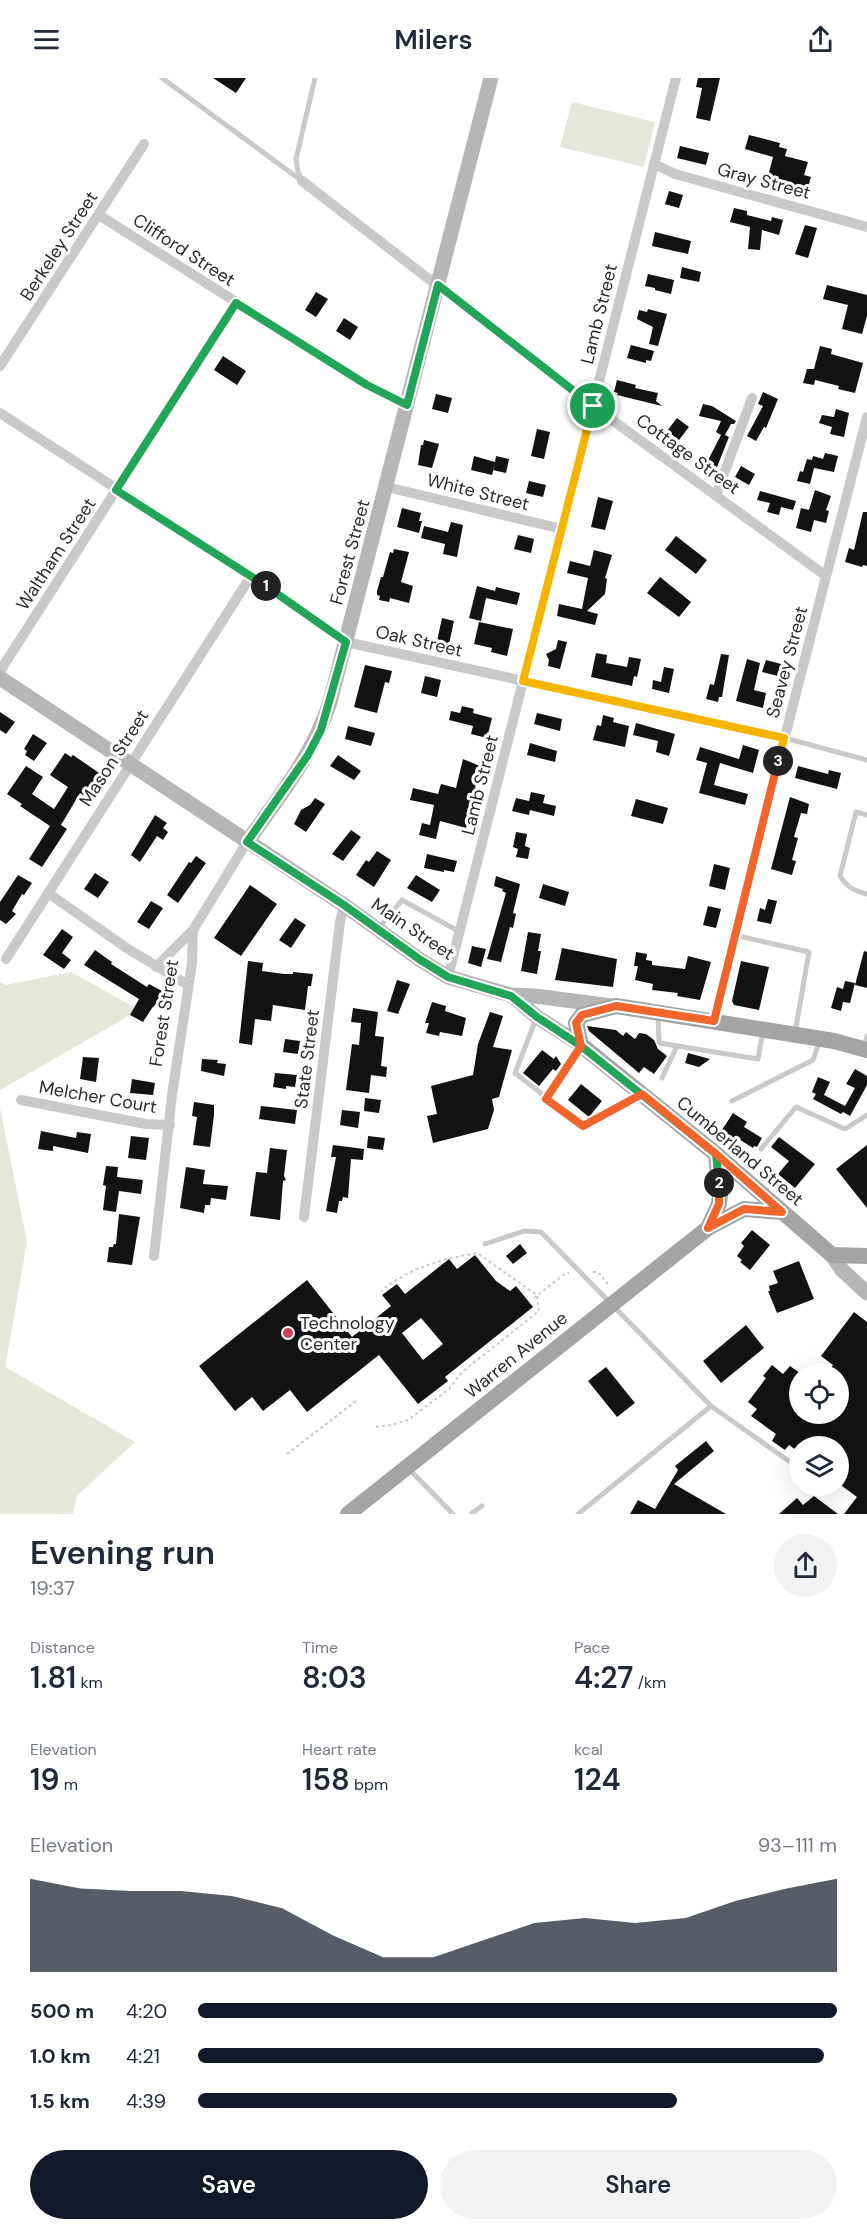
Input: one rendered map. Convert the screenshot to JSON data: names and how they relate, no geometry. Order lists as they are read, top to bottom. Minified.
{"streets":{"main road":["Forest Street","Main Street","Cumberland Street","Warren Avenue"],"street":["Gray Street","Berkeley Street","Clifford Street","Lamb Street","Cottage Street","White Street","Waltham Street","Oak Street","Seavey Street","Mason Street","State Street","Melcher Court"]},"crossings":[["Gray Street","Lamb Street"],["Berkeley Street","Clifford Street"],["Clifford Street","Forest Street"],["Clifford Street","Waltham Street"],["Lamb Street","Cottage Street"],["Lamb Street","White Street"],["Lamb Street","Oak Street"],["Lamb Street","Main Street"],["Cottage Street","Forest Street"],["Cottage Street","Seavey Street"],["White Street","Forest Street"],["Forest Street","Oak Street"],["Forest Street","Main Street"],["Forest Street","Melcher Court"],["Waltham Street","Oak Street"],["Oak Street","Seavey Street"],["Oak Street","Mason Street"],["Seavey Street","Main Street"],["Mason Street","Main Street"],["Main Street","State Street"],["Main Street","Cumberland Street"],["Cumberland Street","Warren Avenue"]],"places":["Technology Center"],"page":{"header":"Milers","pins":["1","3","2"],"heading":["Evening run","19:37"],"stats":[["Distance","1.81 km"],["Time","8:03"],["Pace","4:27 /km"],["Elevation","19 m"],["Heart rate","158 bpm"],["kcal","124"]],"chart":["Elevation","93–111 m"],"list":[{"name":"500 m","note":"4:20"},{"name":"1.0 km","note":"4:21"},{"name":"1.5 km","note":"4:39"}],"buttons":["Save","Share"]}}
